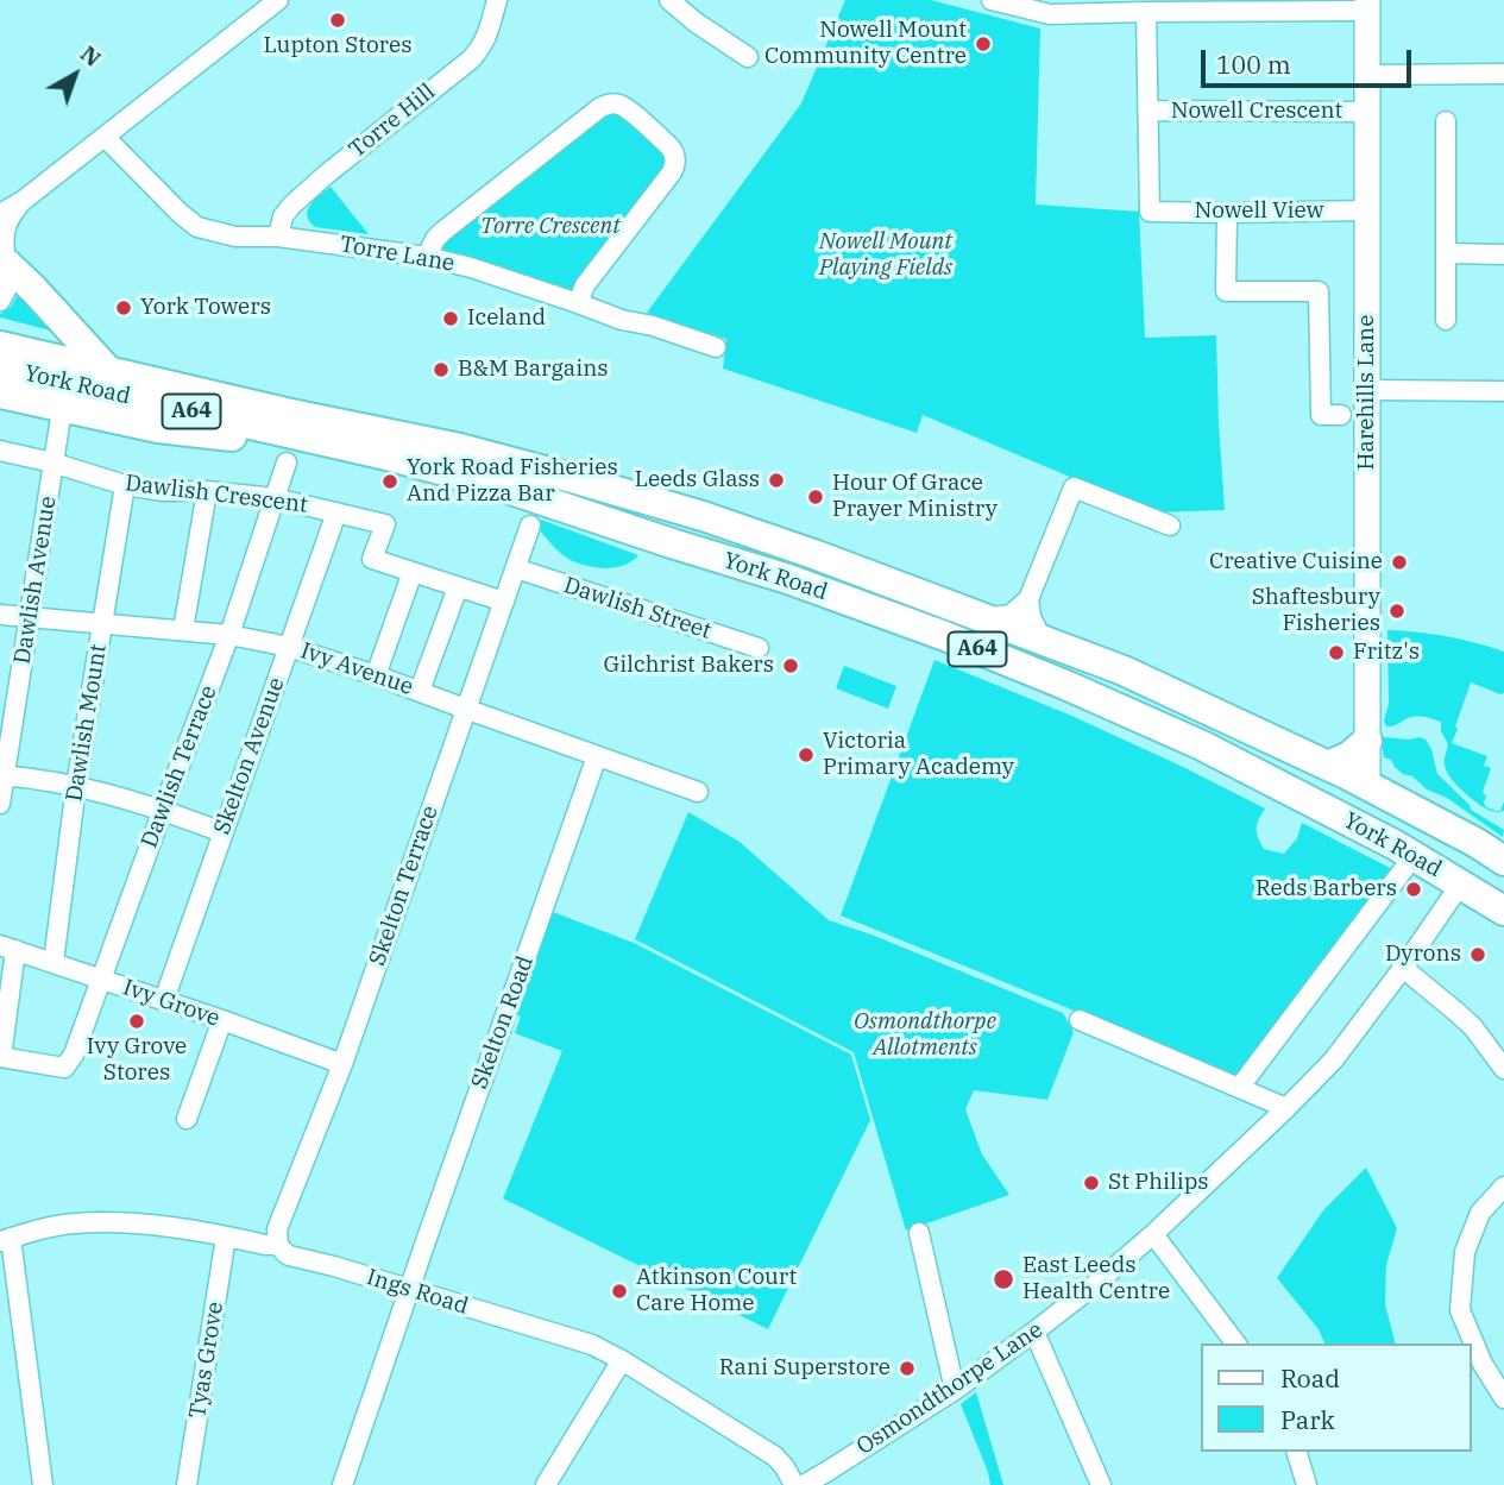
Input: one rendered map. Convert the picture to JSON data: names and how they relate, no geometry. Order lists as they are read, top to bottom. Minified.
{"streets":{"highway":["York Road","A64"],"main road":["Harehills Lane"],"street":["Nowell Crescent","Torre Hill","Nowell View","Torre Lane","Dawlish Crescent","Dawlish Avenue","Dawlish Street","Ivy Avenue","Dawlish Mount","Skelton Avenue","Dawlish Terrace","Skelton Terrace","Ivy Grove","Skelton Road","Ings Road","Tyas Grove","Osmondthorpe Lane"]},"crossings":[["Nowell Crescent","Nowell View"],["Nowell Crescent","Harehills Lane"],["Torre Hill","Torre Lane"],["Nowell View","Harehills Lane"],["York Road","Harehills Lane"],["York Road","Osmondthorpe Lane"],["Dawlish Crescent","Dawlish Avenue"],["Dawlish Crescent","Dawlish Mount"],["Dawlish Crescent","Skelton Avenue"],["Dawlish Crescent","Dawlish Terrace"],["Dawlish Avenue","Ivy Avenue"],["Dawlish Street","Skelton Terrace"],["Ivy Avenue","Dawlish Mount"],["Ivy Avenue","Skelton Avenue"],["Ivy Avenue","Dawlish Terrace"],["Ivy Avenue","Skelton Terrace"],["Ivy Avenue","Skelton Road"],["Dawlish Mount","Ivy Grove"],["Skelton Avenue","Ivy Grove"],["Dawlish Terrace","Ivy Grove"],["Skelton Terrace","Ivy Grove"],["Skelton Terrace","Ings Road"],["Skelton Road","Ings Road"],["Ings Road","Tyas Grove"]],"parks":["Torre Crescent","Nowell Mount Playing Fields","Osmondthorpe Allotments"],"places":["Lupton Stores","Nowell Mount Community Centre","York Towers","Iceland","B&M Bargains","Leeds Glass","York Road Fisheries And Pizza Bar","Hour Of Grace Prayer Ministry","Creative Cuisine","Shaftesbury Fisheries","Fritz's","Gilchrist Bakers","Victoria Primary Academy","Reds Barbers","Dyrons","Ivy Grove Stores","St Philips","East Leeds Health Centre","Atkinson Court Care Home","Rani Superstore"],"legend":["Road","Park"],"scale_bar":"100 m","north":"top right"}
